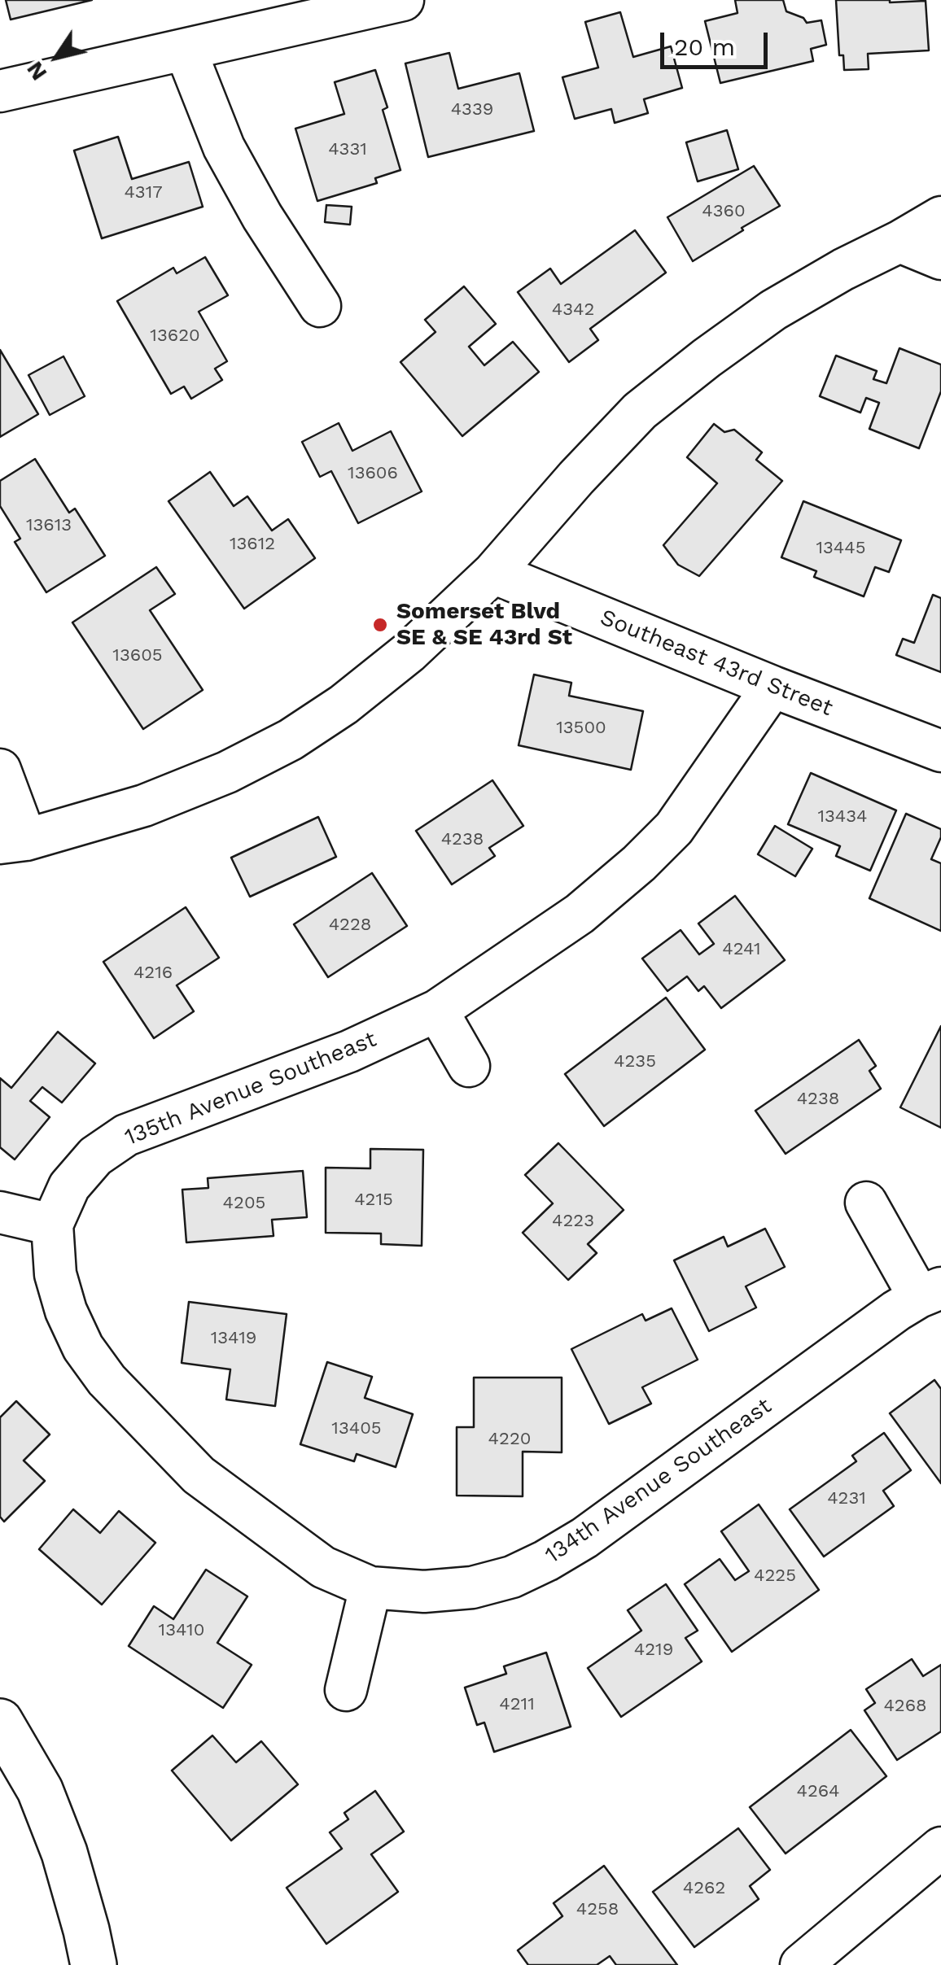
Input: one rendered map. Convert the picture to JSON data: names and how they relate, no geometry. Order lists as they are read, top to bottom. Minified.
{"streets":{"street":["Southeast 43rd Street","135th Avenue Southeast","134th Avenue Southeast"]},"crossings":[["Southeast 43rd Street","135th Avenue Southeast"],["135th Avenue Southeast","134th Avenue Southeast"]],"places":["Somerset Blvd SE & SE 43rd St"],"house_numbers":["4339","4331","4317","4360","4342","13620","13606","13613","13612","13445","13605","13500","13434","4238","4228","4241","4216","4235","4238","4215","4205","4223","13419","13405","4220","4231","4225","13410","4219","4211","4268","4264","4262","4258"],"scale_bar":"20 m","north":"bottom left"}
